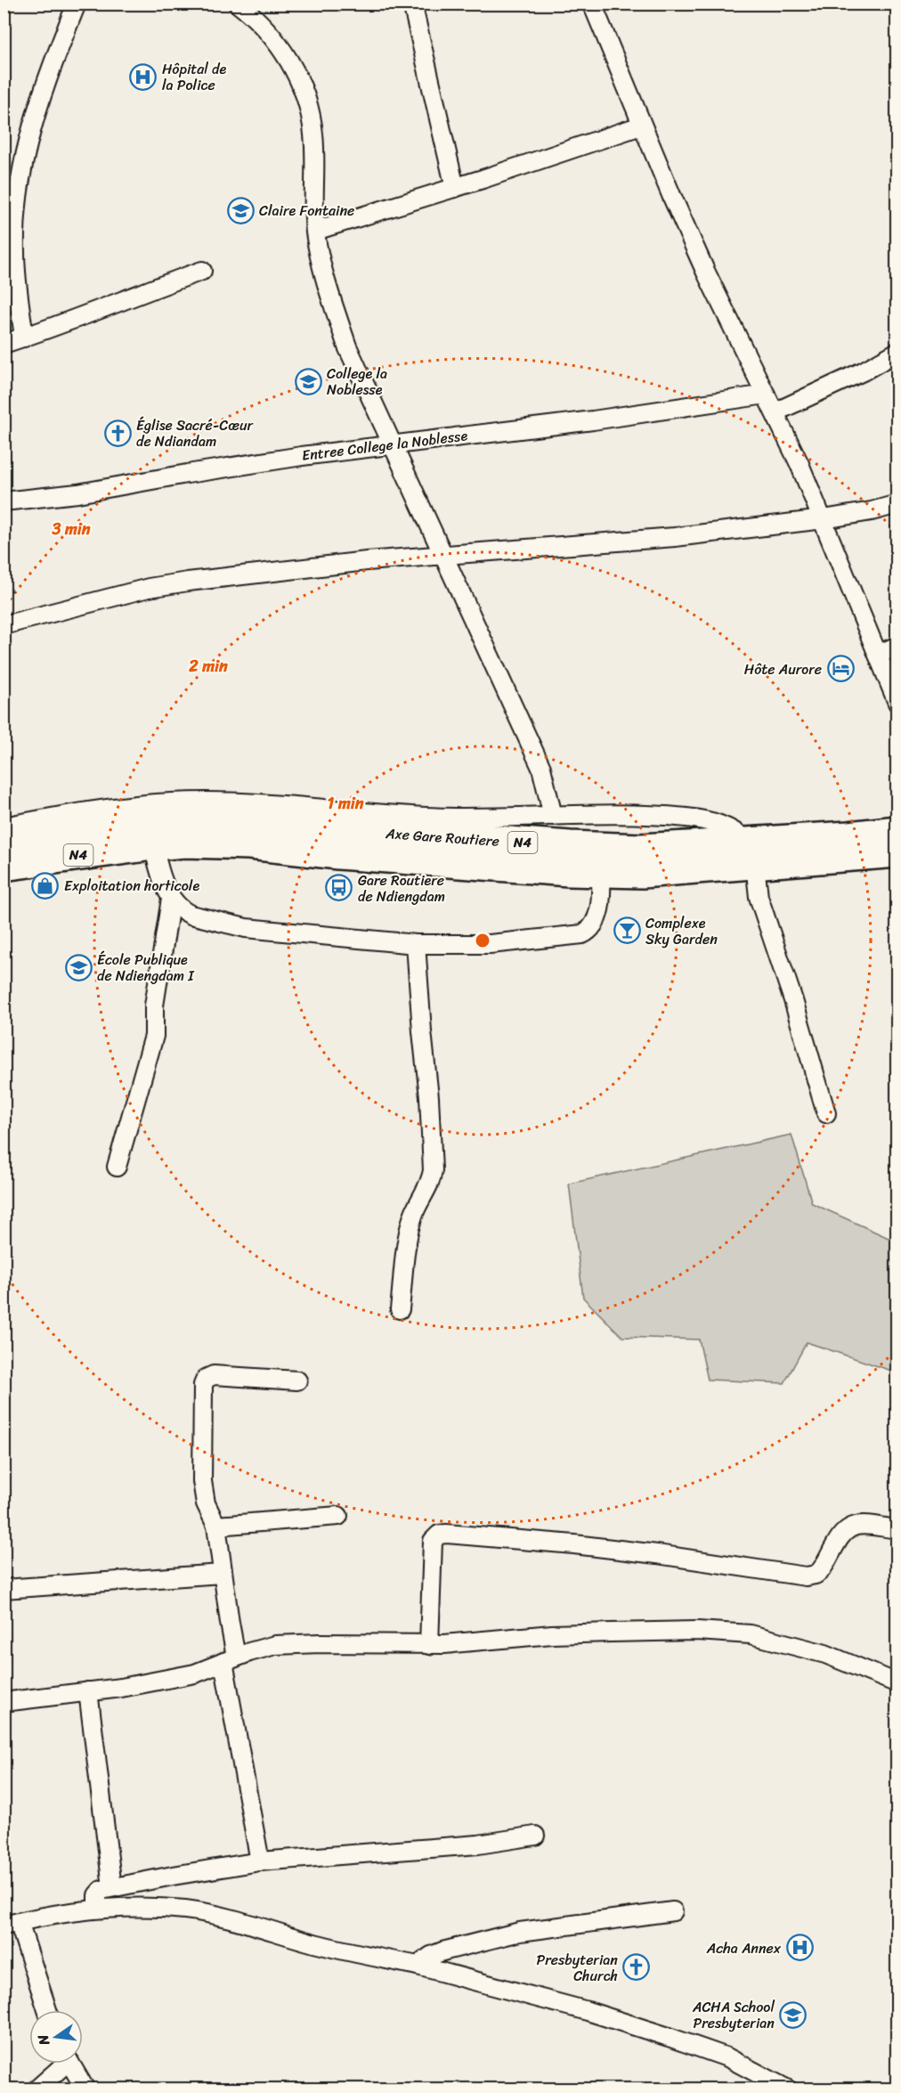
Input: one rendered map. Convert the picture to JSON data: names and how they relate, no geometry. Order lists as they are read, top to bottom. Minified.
{"streets":{"highway":["Axe Gare Routiere","N4"],"street":["Entree College la Noblesse"]},"crossings":[["Axe Gare Routiere","N4"]],"places":{"hospital":["Hôpital de la Police","Acha Annex"],"school or university":["Claire Fontaine","College la Noblesse","École Publique de Ndiengdam I","ACHA School Presbyterian"],"church":["Église Sacré-Cœur de Ndiandam","Presbyterian Church"],"hotel":["Hôte Aurore"],"shop":["Exploitation horticole"],"bus stop":["Gare Routiere de Ndiengdam"],"bar":["Complexe Sky Garden"]},"north":"left","rings":["3 min","2 min","1 min"]}
